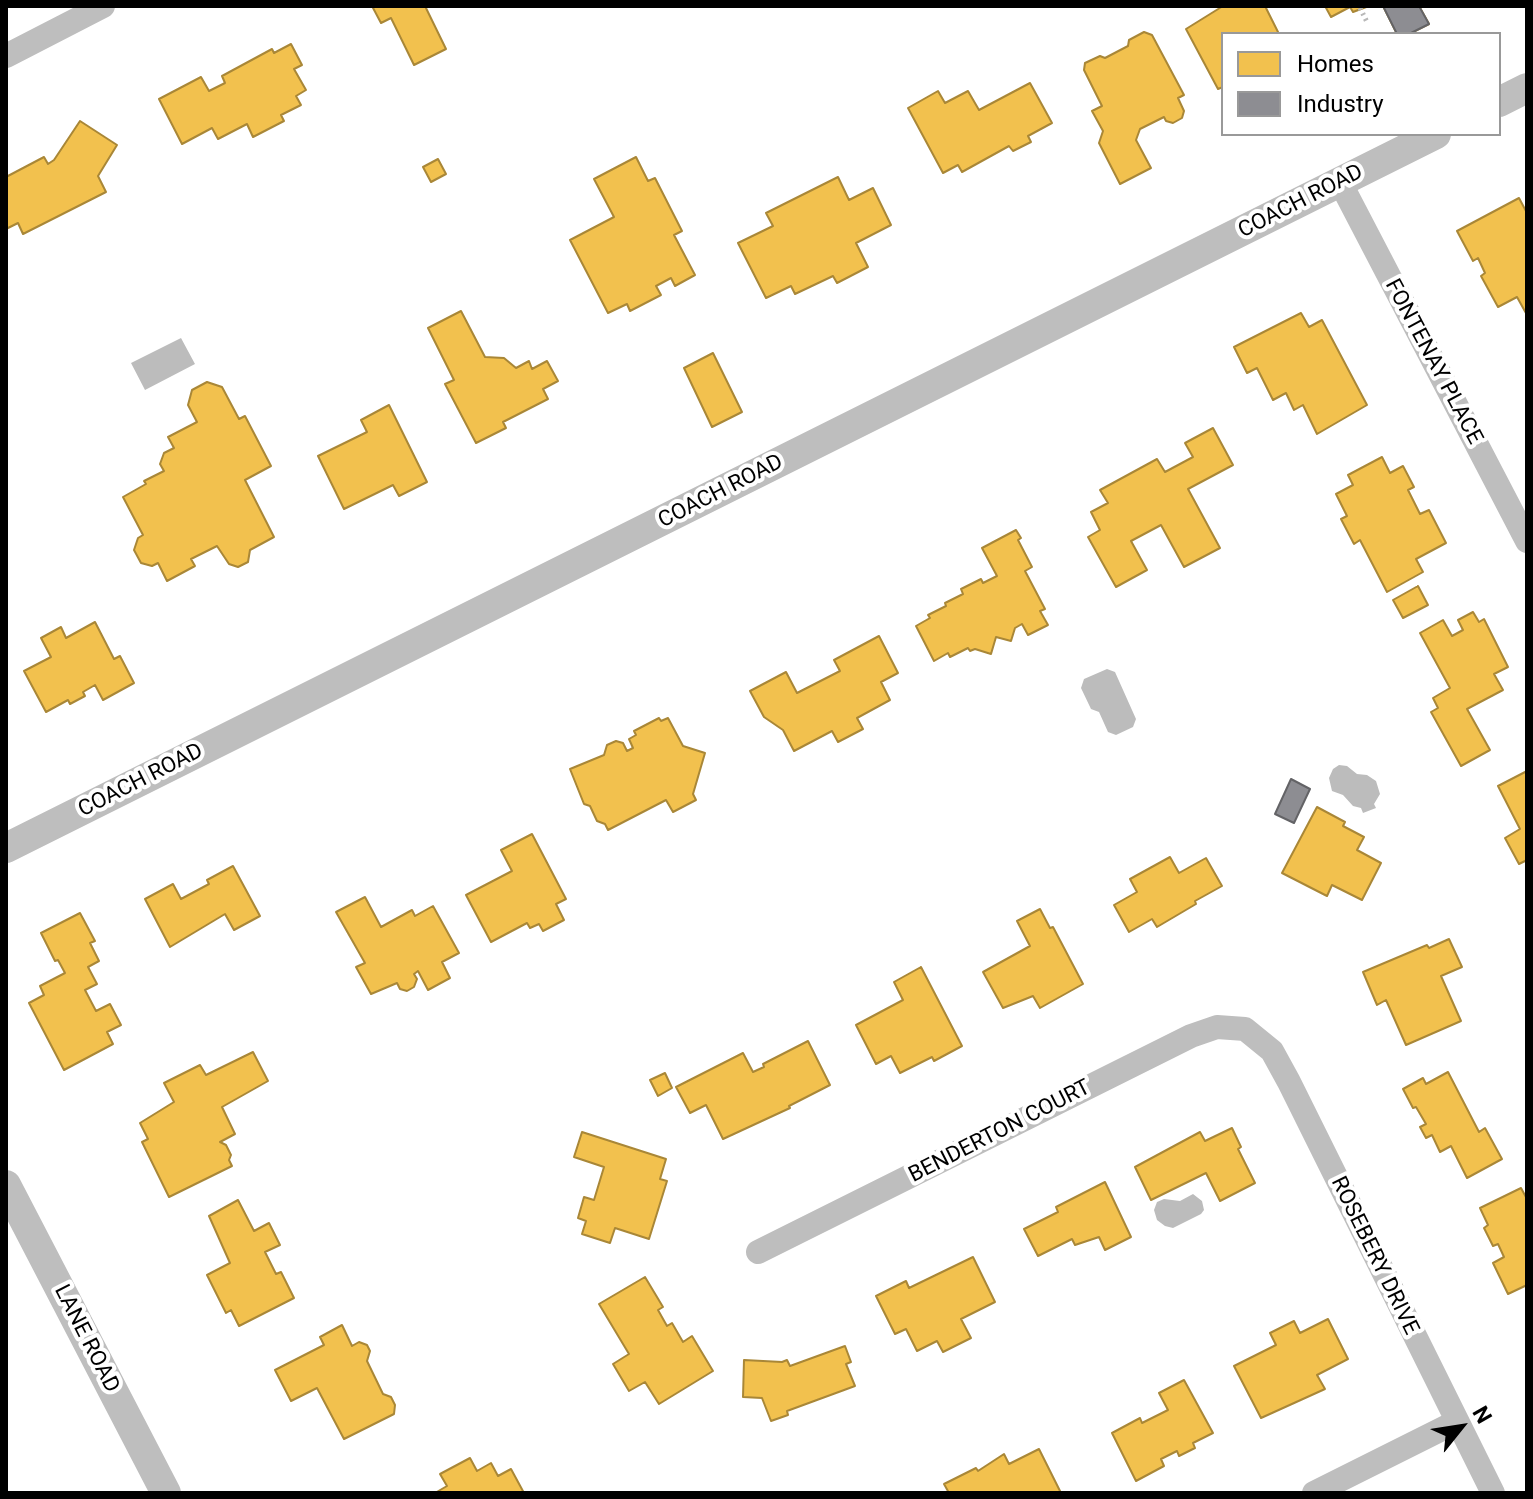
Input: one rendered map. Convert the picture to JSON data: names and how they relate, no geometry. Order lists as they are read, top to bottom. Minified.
{"streets":{"street":["COACH ROAD","FONTENAY PLACE","BENDERTON COURT","ROSEBERY DRIVE","LANE ROAD"]},"crossings":[["COACH ROAD","FONTENAY PLACE"],["BENDERTON COURT","ROSEBERY DRIVE"]],"legend":["Homes","Industry"],"north":"top right"}
